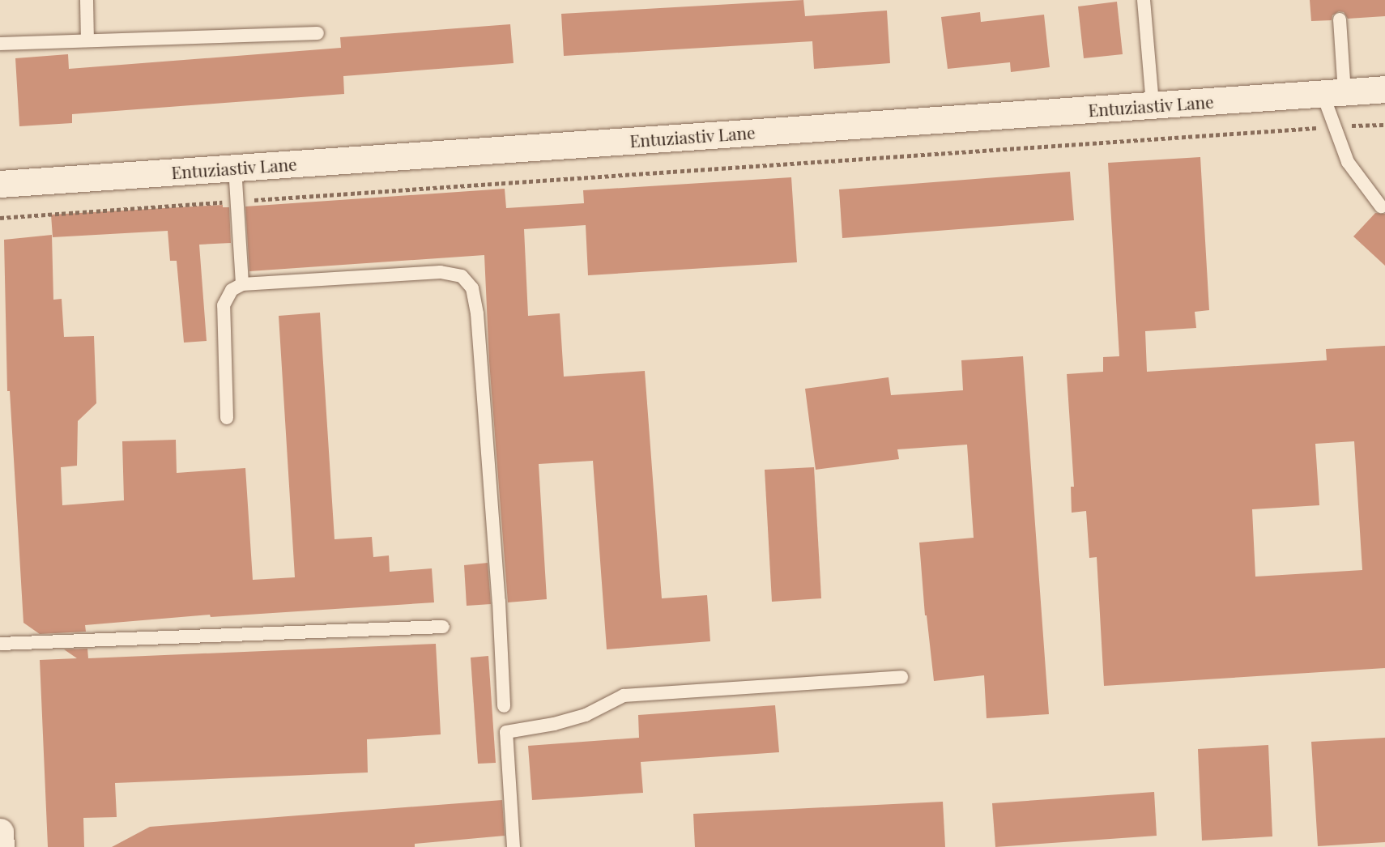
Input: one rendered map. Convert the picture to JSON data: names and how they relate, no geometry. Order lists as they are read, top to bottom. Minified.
{"streets":{"street":["Entuziastiv Lane"]}}
